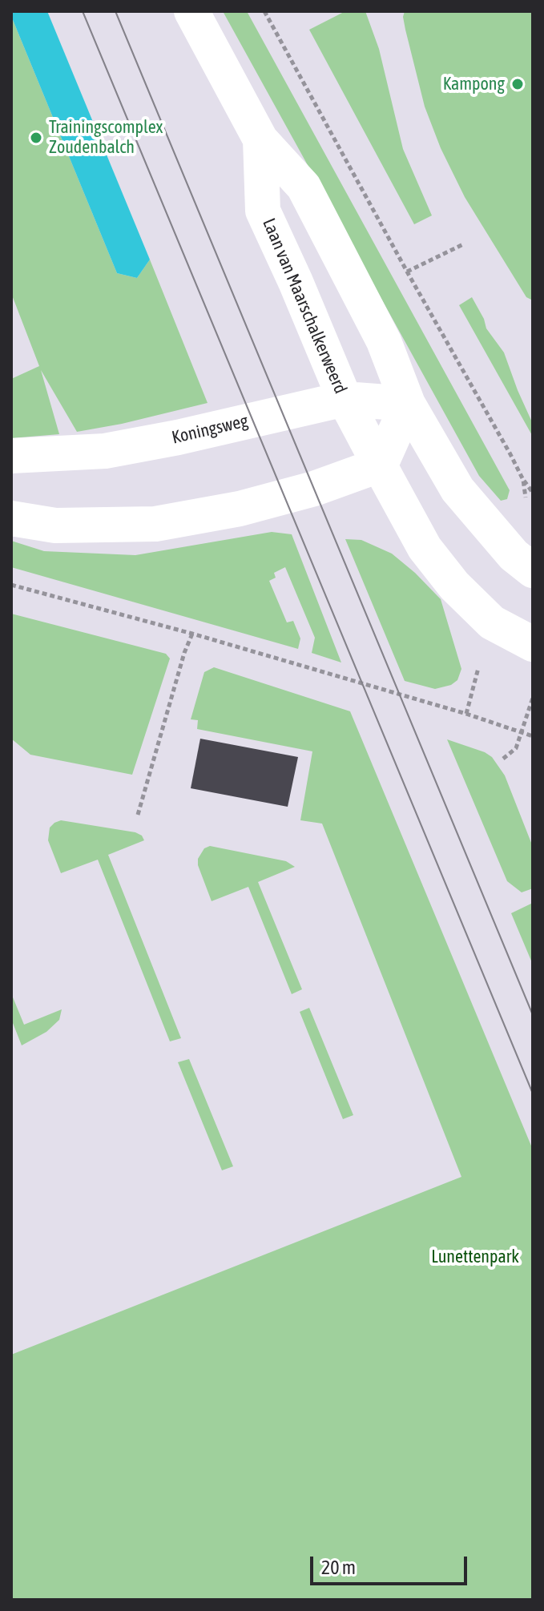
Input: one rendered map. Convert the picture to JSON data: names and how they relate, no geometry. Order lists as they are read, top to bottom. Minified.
{"streets":{"main road":["Laan van Maarschalkerweerd","Koningsweg"]},"crossings":[["Laan van Maarschalkerweerd","Koningsweg"]],"parks":["Lunettenpark"],"places":["Kampong","Trainingscomplex Zoudenbalch"],"scale_bar":"20 m"}
